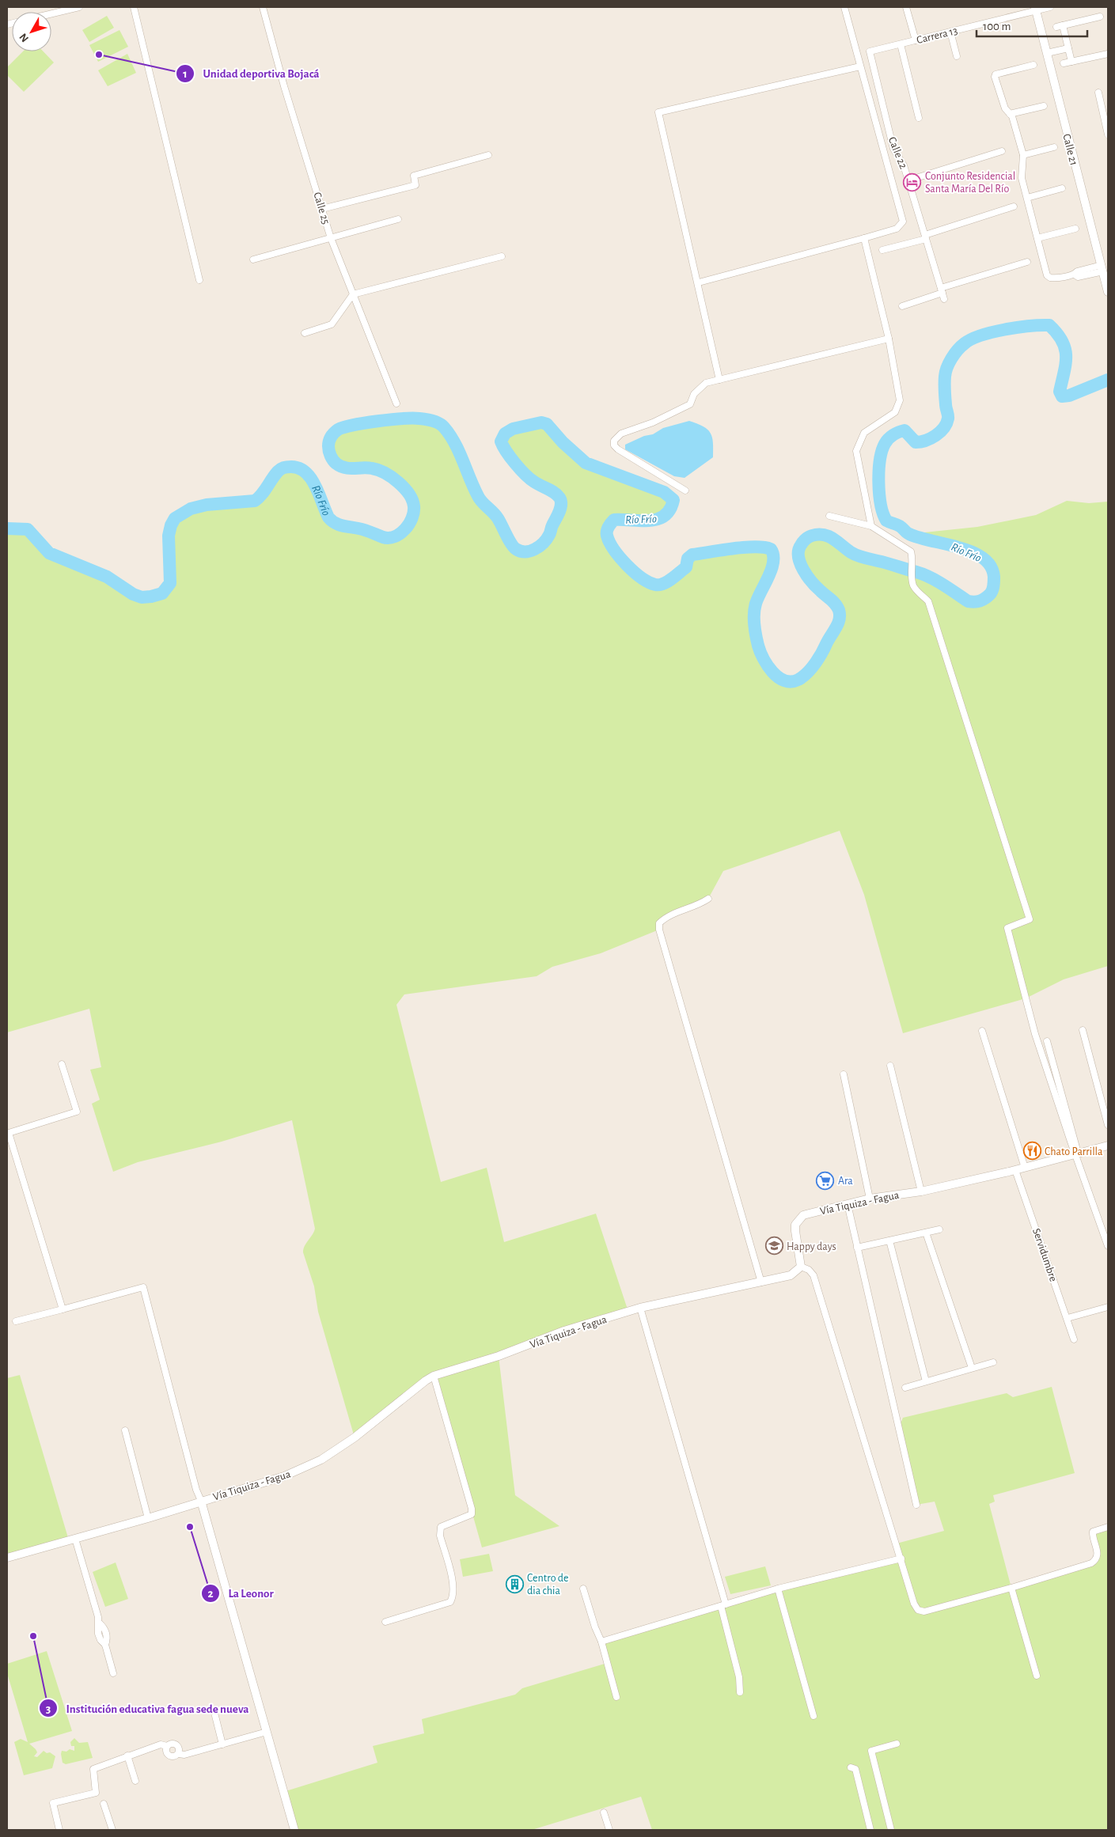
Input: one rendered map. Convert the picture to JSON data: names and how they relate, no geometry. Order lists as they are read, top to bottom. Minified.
{"streets":{"street":["Carrera 13","Calle 21","Calle 22","Calle 25","Vía Tiquiza - Fagua","Servidumbre"]},"crossings":[["Carrera 13","Calle 21"],["Carrera 13","Calle 22"],["Vía Tiquiza - Fagua","Servidumbre"]],"water":["Río Frío"],"places":{"other":["Unidad deportiva Bojacá","La Leonor","Institución educativa fagua sede nueva"],"hotel":["Conjunto Residencial Santa María Del Río"],"restaurant":["Chato Parrilla"],"supermarket":["Ara"],"school or university":["Happy days"],"building":["Centro de dia chia"]},"scale_bar":"100 m","north":"bottom left"}
